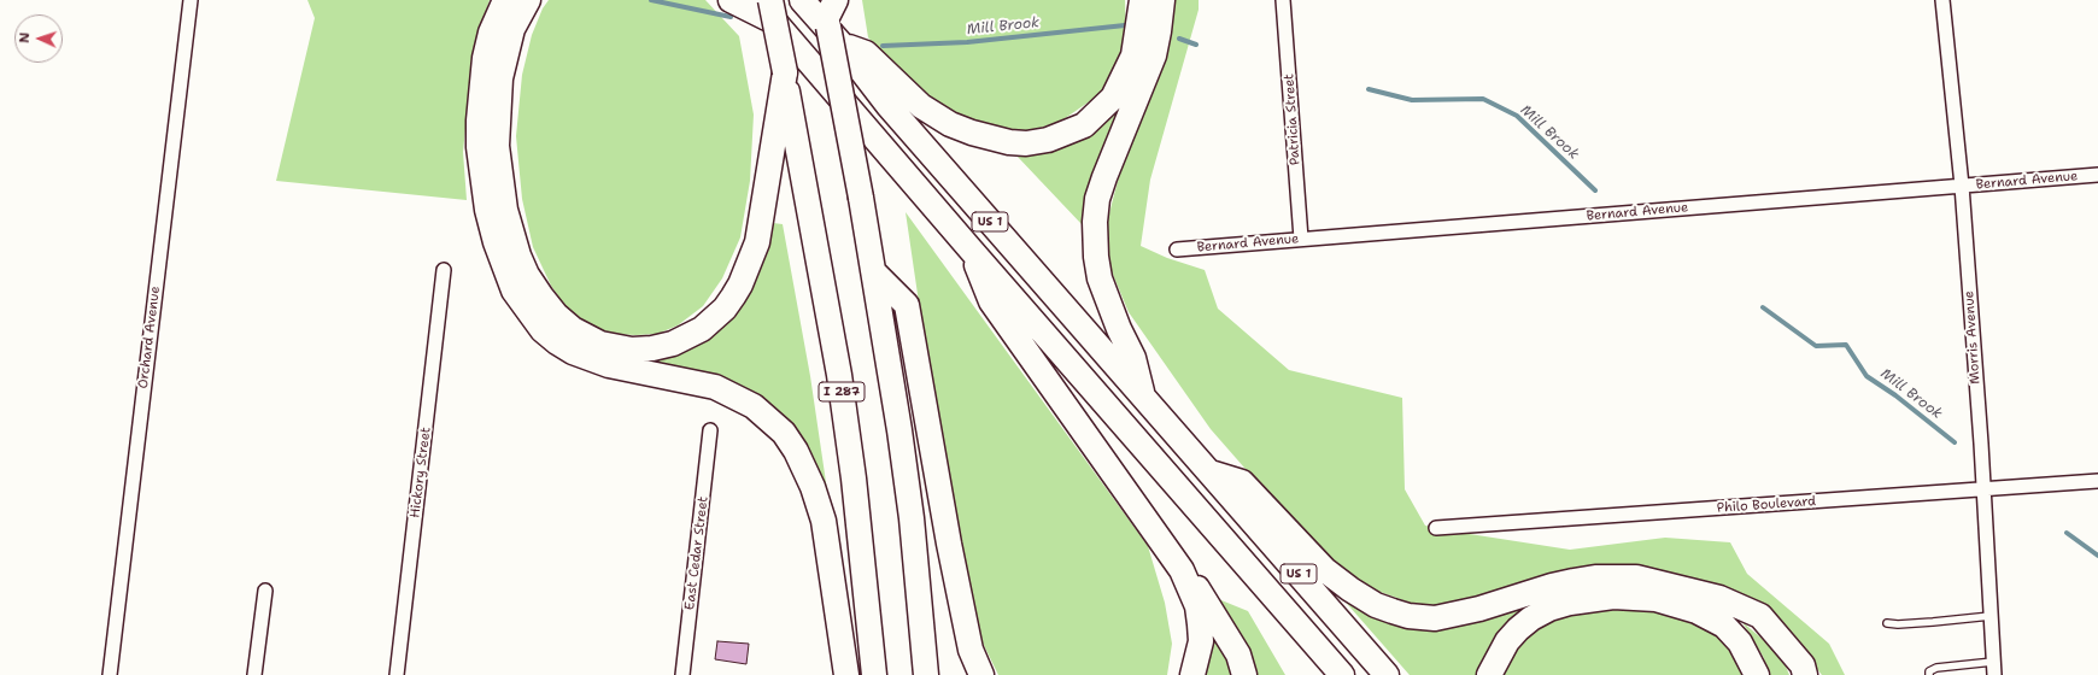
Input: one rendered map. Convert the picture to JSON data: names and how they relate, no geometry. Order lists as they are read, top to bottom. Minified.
{"streets":{"highway":["US 1","I 287"],"street":["Patricia Street","Bernard Avenue","Orchard Avenue","Morris Avenue","Hickory Street","Philo Boulevard","East Cedar Street"]},"crossings":[["Patricia Street","Bernard Avenue"],["Bernard Avenue","Morris Avenue"],["Morris Avenue","Philo Boulevard"]],"water":["Mill Brook"],"north":"left"}
